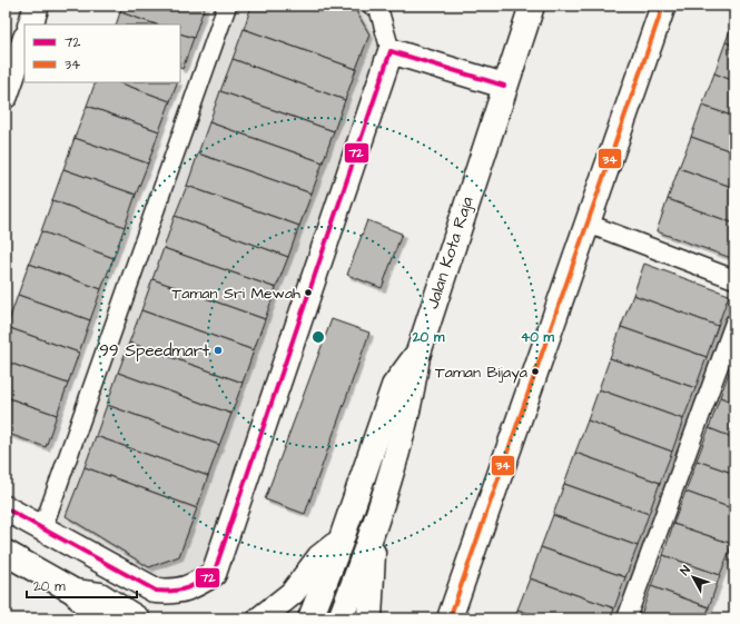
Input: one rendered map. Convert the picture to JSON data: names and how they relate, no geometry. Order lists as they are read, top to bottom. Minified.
{"streets":{"street":["Jalan Kota Raja"]},"places":["Taman Sri Mewah","99 Speedmart","Taman Bijaya"],"lines":["transit line 34","transit line 72"],"legend":["72","34"],"scale_bar":"20 m","north":"top left","rings":["20 m","40 m"]}
